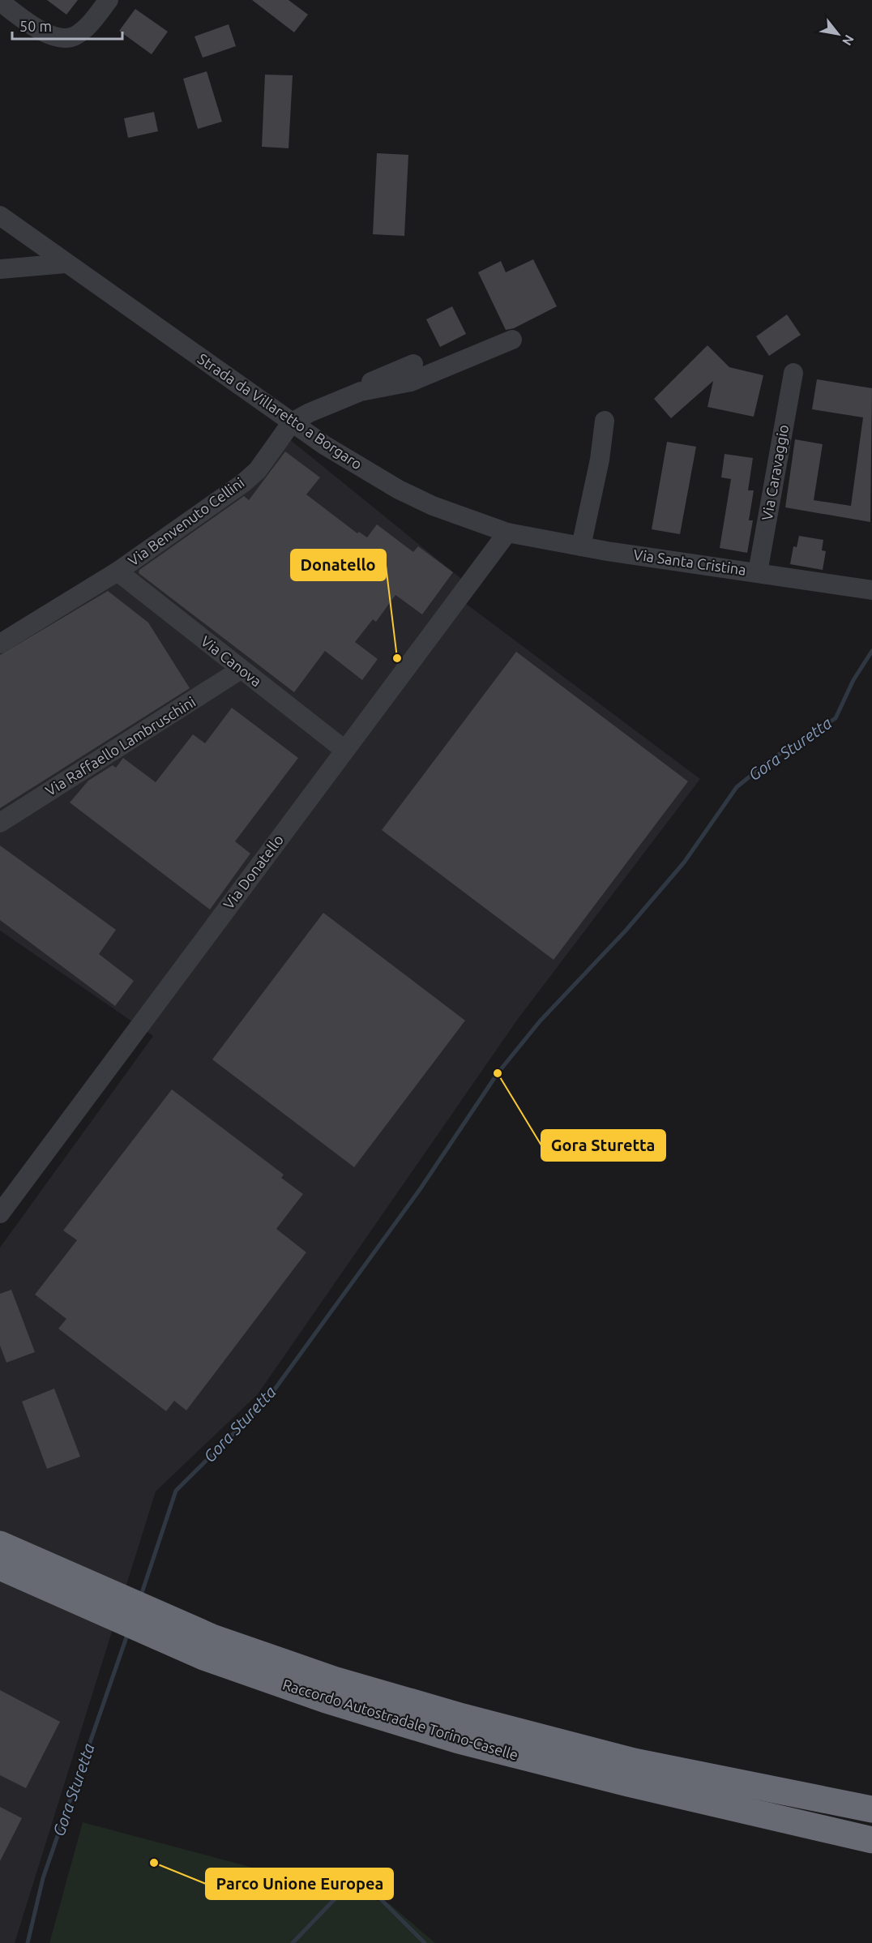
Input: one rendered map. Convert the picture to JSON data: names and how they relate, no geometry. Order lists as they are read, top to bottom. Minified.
{"streets":{"highway":["Raccordo Autostradale Torino-Caselle"],"street":["Strada da Villaretto a Borgaro","Via Caravaggio","Via Benvenuto Cellini","Via Santa Cristina","Via Canova","Via Raffaello Lambruschini","Via Donatello"]},"crossings":[["Strada da Villaretto a Borgaro","Via Benvenuto Cellini"],["Strada da Villaretto a Borgaro","Via Santa Cristina"],["Strada da Villaretto a Borgaro","Via Donatello"],["Via Caravaggio","Via Santa Cristina"],["Via Benvenuto Cellini","Via Canova"],["Via Santa Cristina","Via Donatello"],["Via Canova","Via Raffaello Lambruschini"],["Via Canova","Via Donatello"]],"water":["Gora Sturetta"],"places":["Donatello","Gora Sturetta","Parco Unione Europea"],"scale_bar":"50 m","north":"bottom right"}
